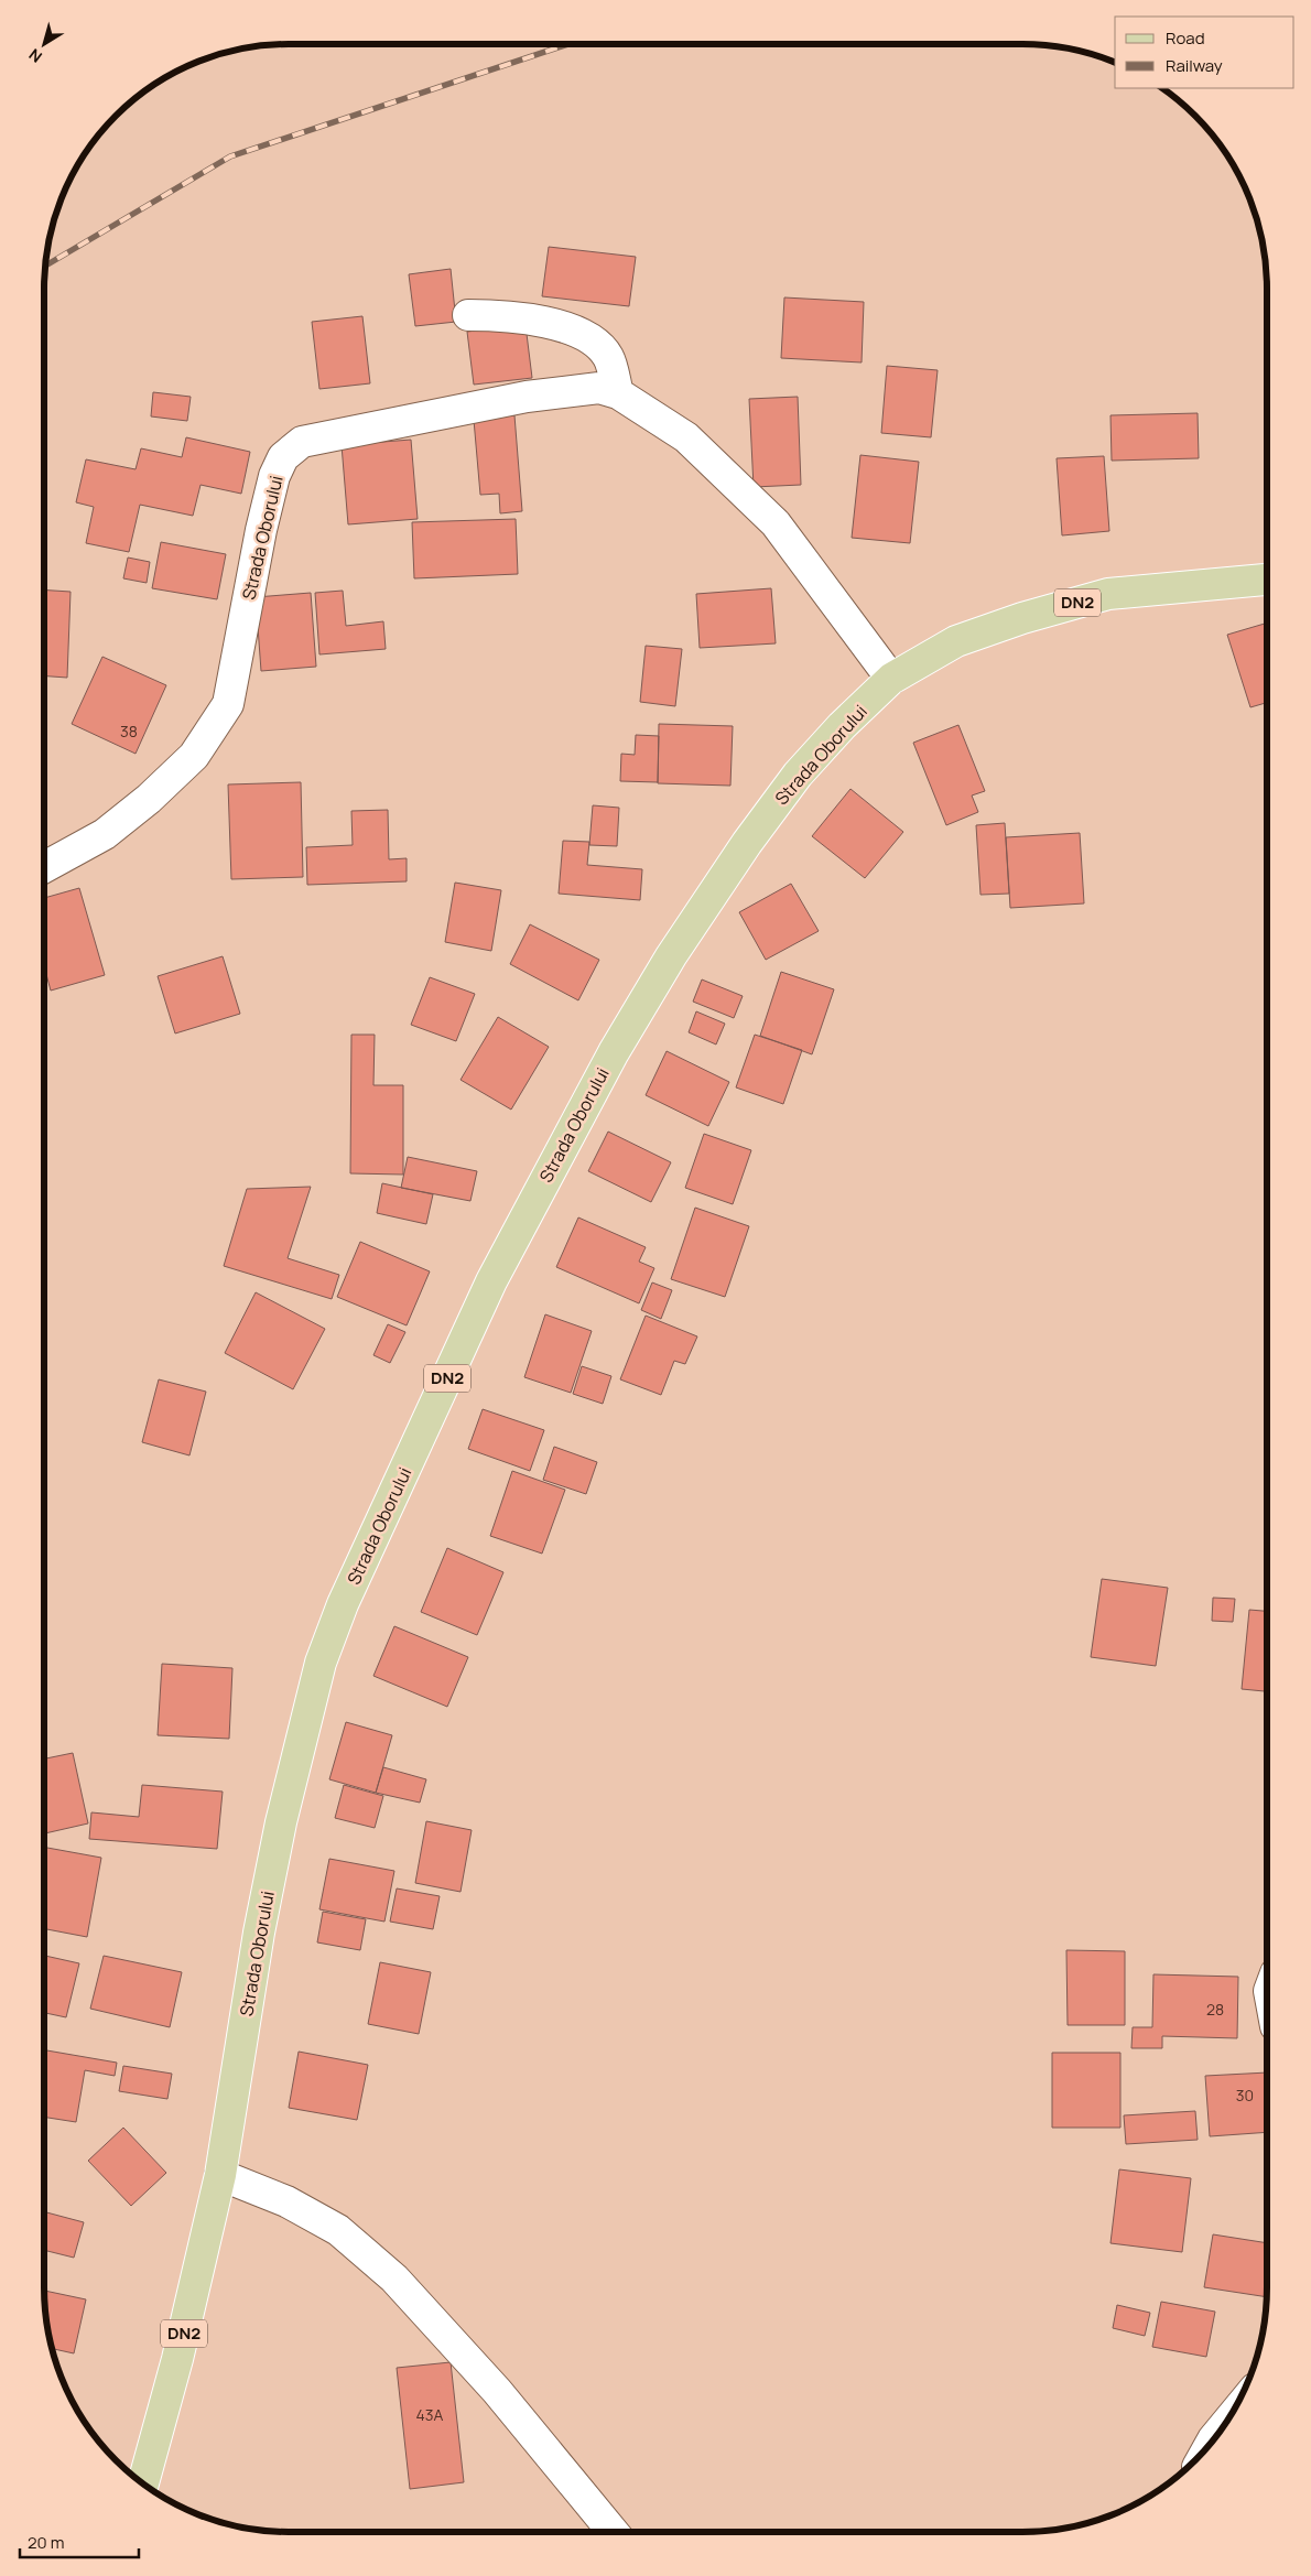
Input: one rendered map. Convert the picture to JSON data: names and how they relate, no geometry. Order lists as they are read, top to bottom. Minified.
{"streets":{"main road":["Strada Oborului","DN2"]},"house_numbers":["38","28","30","43A"],"legend":["Road","Railway"],"scale_bar":"20 m","north":"bottom left"}
